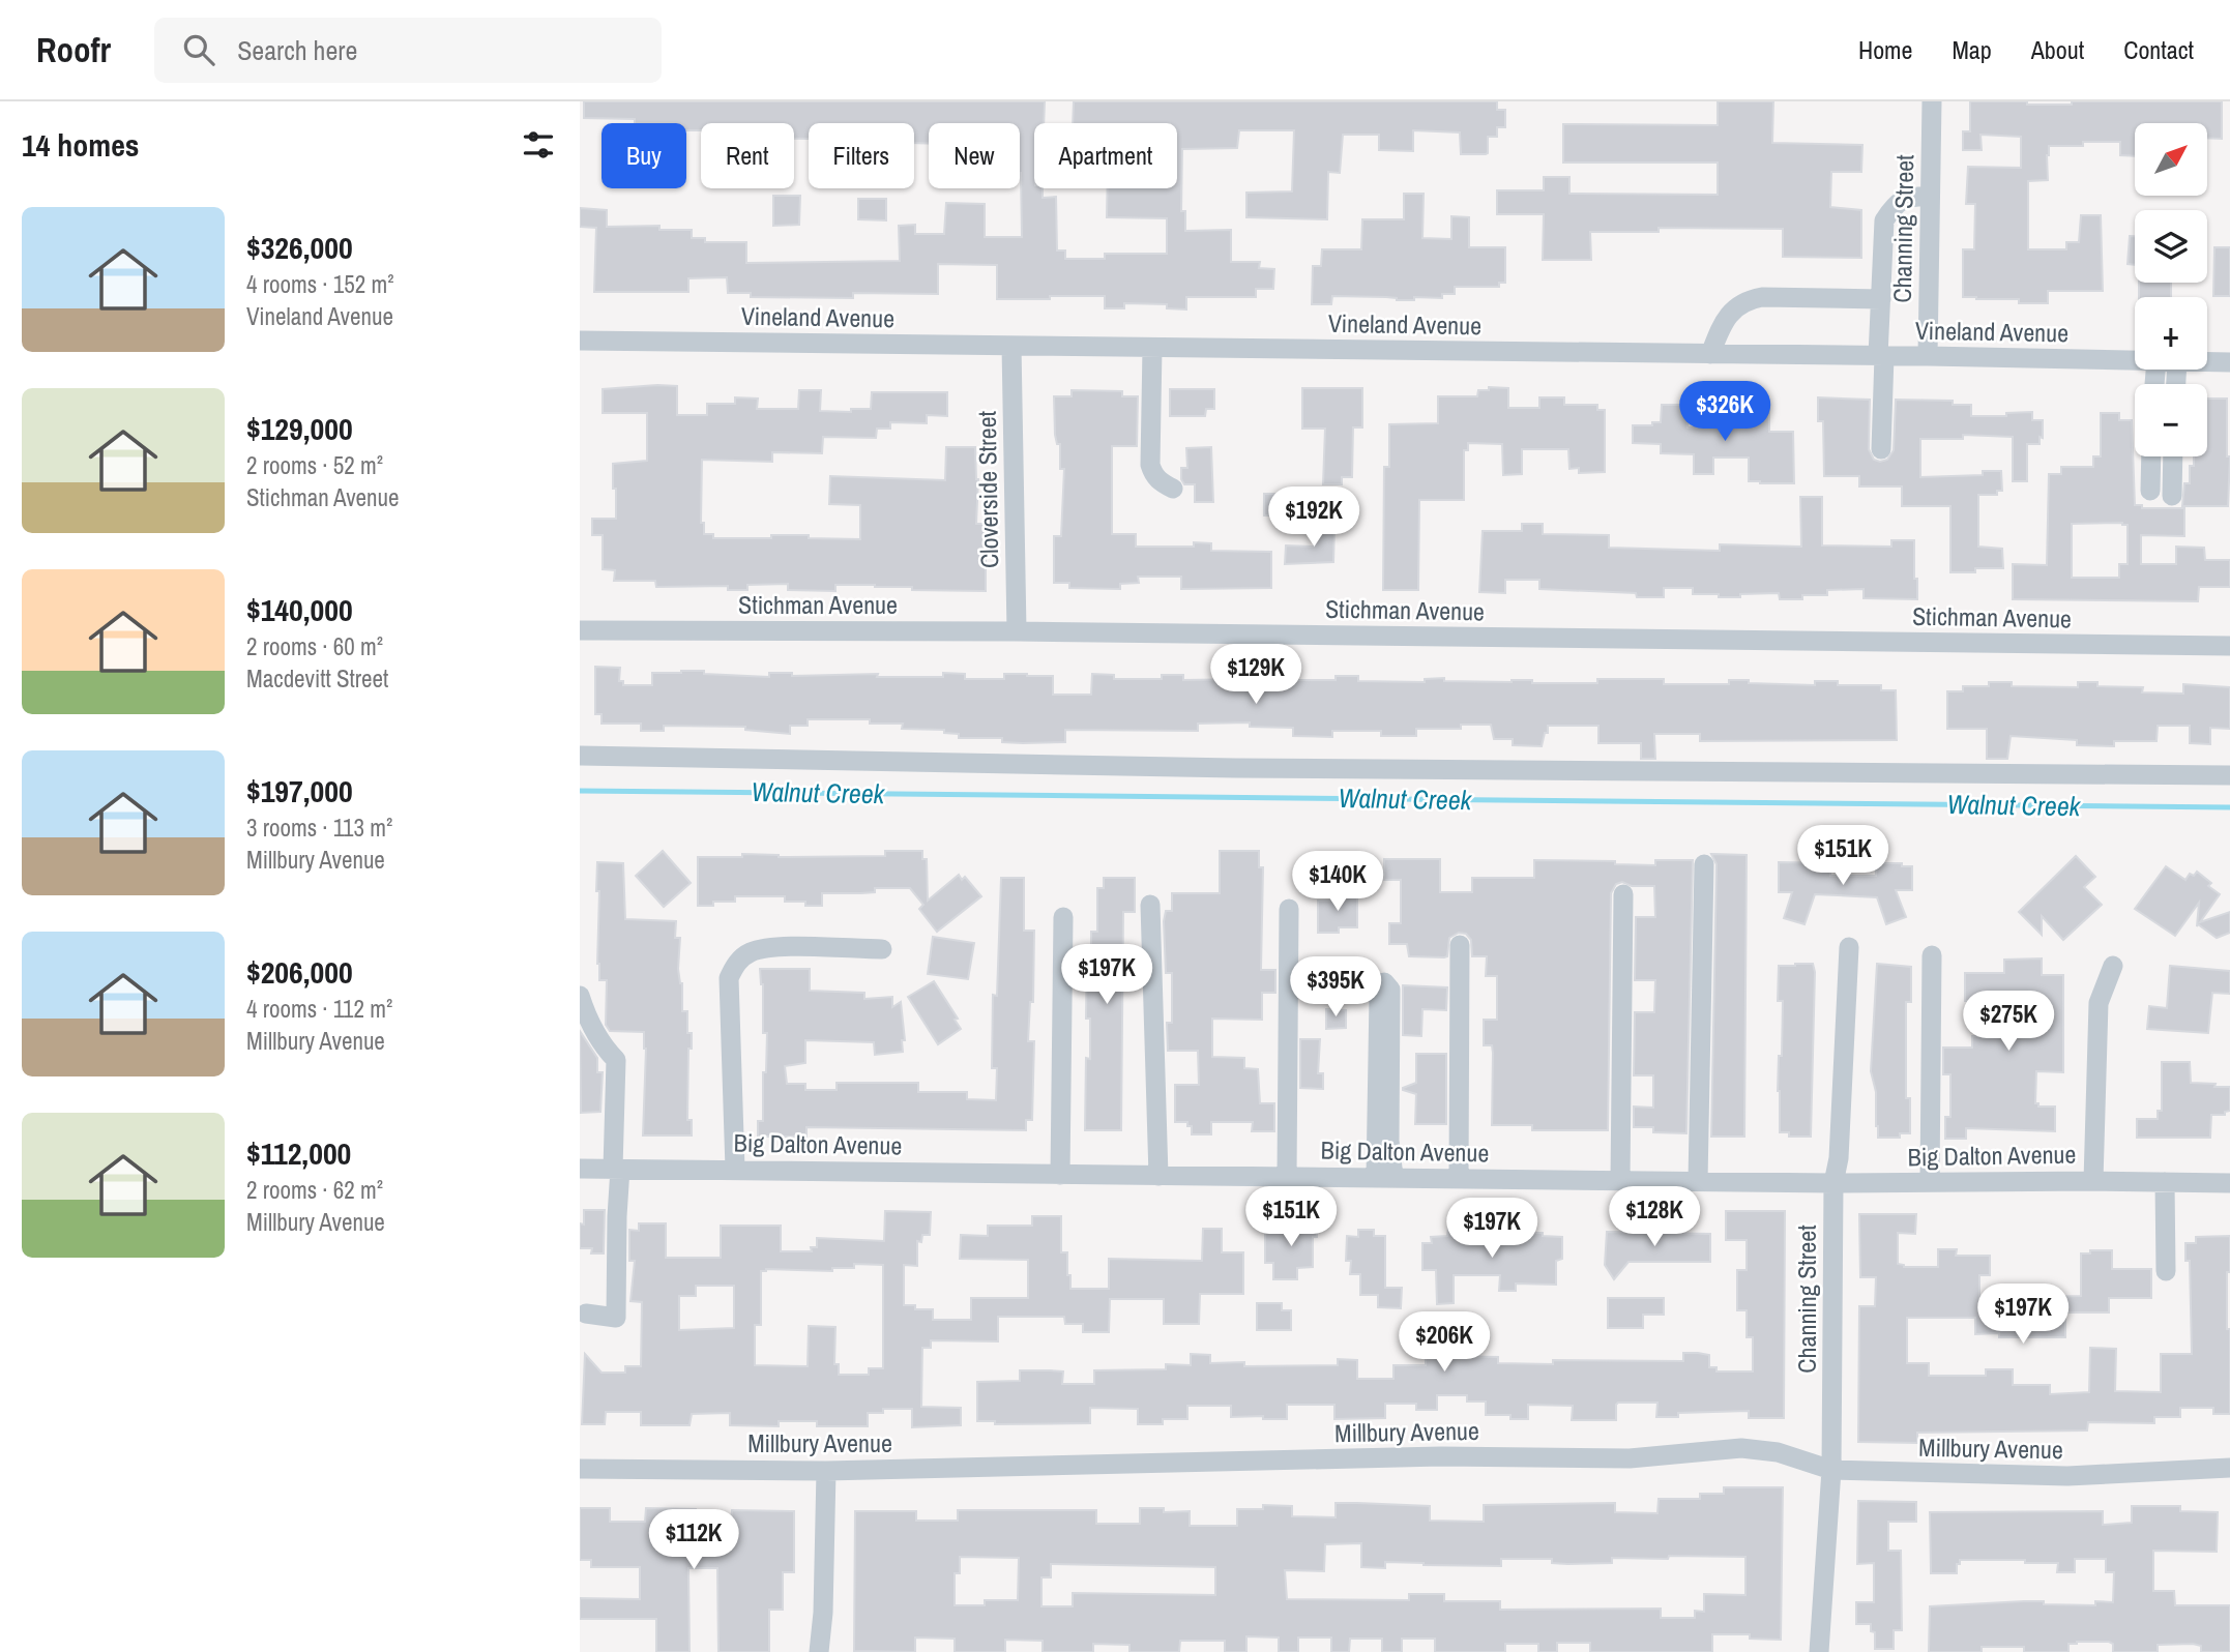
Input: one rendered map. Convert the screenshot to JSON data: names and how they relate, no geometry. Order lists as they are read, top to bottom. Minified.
{"streets":{"street":["Channing Street","Vineland Avenue","Cloverside Street","Stichman Avenue","Big Dalton Avenue","Millbury Avenue"]},"crossings":[["Channing Street","Vineland Avenue"],["Channing Street","Big Dalton Avenue"],["Channing Street","Millbury Avenue"],["Vineland Avenue","Cloverside Street"],["Cloverside Street","Stichman Avenue"]],"water":["Walnut Creek"],"north":"top right","page":{"header":"Roofr","search":"Search here","nav":["Home","Map","About","Contact"],"heading":"14 homes","map_buttons":["+","−"],"chip":["Buy","Rent","Filters","New","Apartment"],"list":[{"name":"$326,000","note":"4 rooms · 152 m² · Vineland Avenue"},{"name":"$129,000","note":"2 rooms · 52 m² · Stichman Avenue"},{"name":"$140,000","note":"2 rooms · 60 m² · Macdevitt Street"},{"name":"$197,000","note":"3 rooms · 113 m² · Millbury Avenue"},{"name":"$206,000","note":"4 rooms · 112 m² · Millbury Avenue"},{"name":"$112,000","note":"2 rooms · 62 m² · Millbury Avenue"}],"price":["$326K","$192K","$129K","$151K","$140K","$197K","$395K","$275K","$151K","$128K","$197K","$197K","$206K","$112K"]}}
